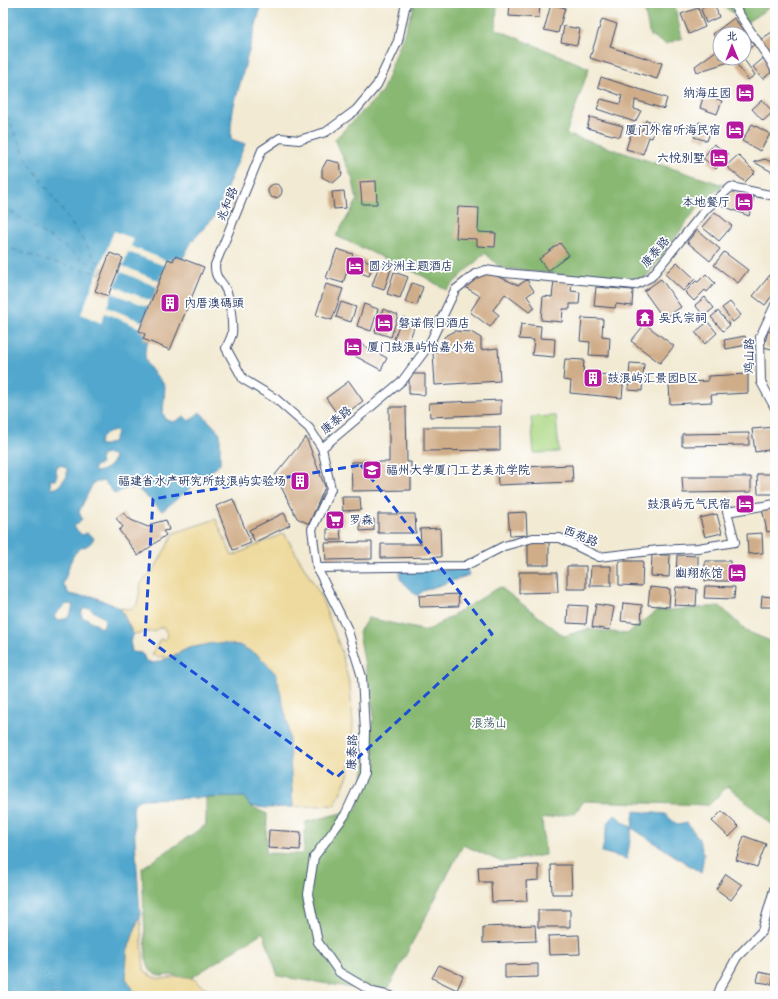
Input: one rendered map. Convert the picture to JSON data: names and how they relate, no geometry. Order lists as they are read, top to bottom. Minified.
{"streets":{"street":["兆和路","康泰路","鸡山路","西苑路"]},"crossings":[["兆和路","康泰路"],["康泰路","西苑路"]],"parks":["浪荡山"],"places":{"hotel":["纳海庄园","厦门外宿听海民宿","六悦别墅","本地餐厅","圆沙洲主题酒店","磐诺假日酒店","厦门鼓浪屿怡嘉小苑","鼓浪屿元气民宿","幽翔旅馆"],"building":["內厝澳碼頭","鼓浪屿汇景园B区","福建省水产研究所鼓浪屿实验场"],"temple":["吴氏宗祠"],"school or university":["福州大学厦门工艺美术学院"],"supermarket":["罗森"]},"north":"top"}
